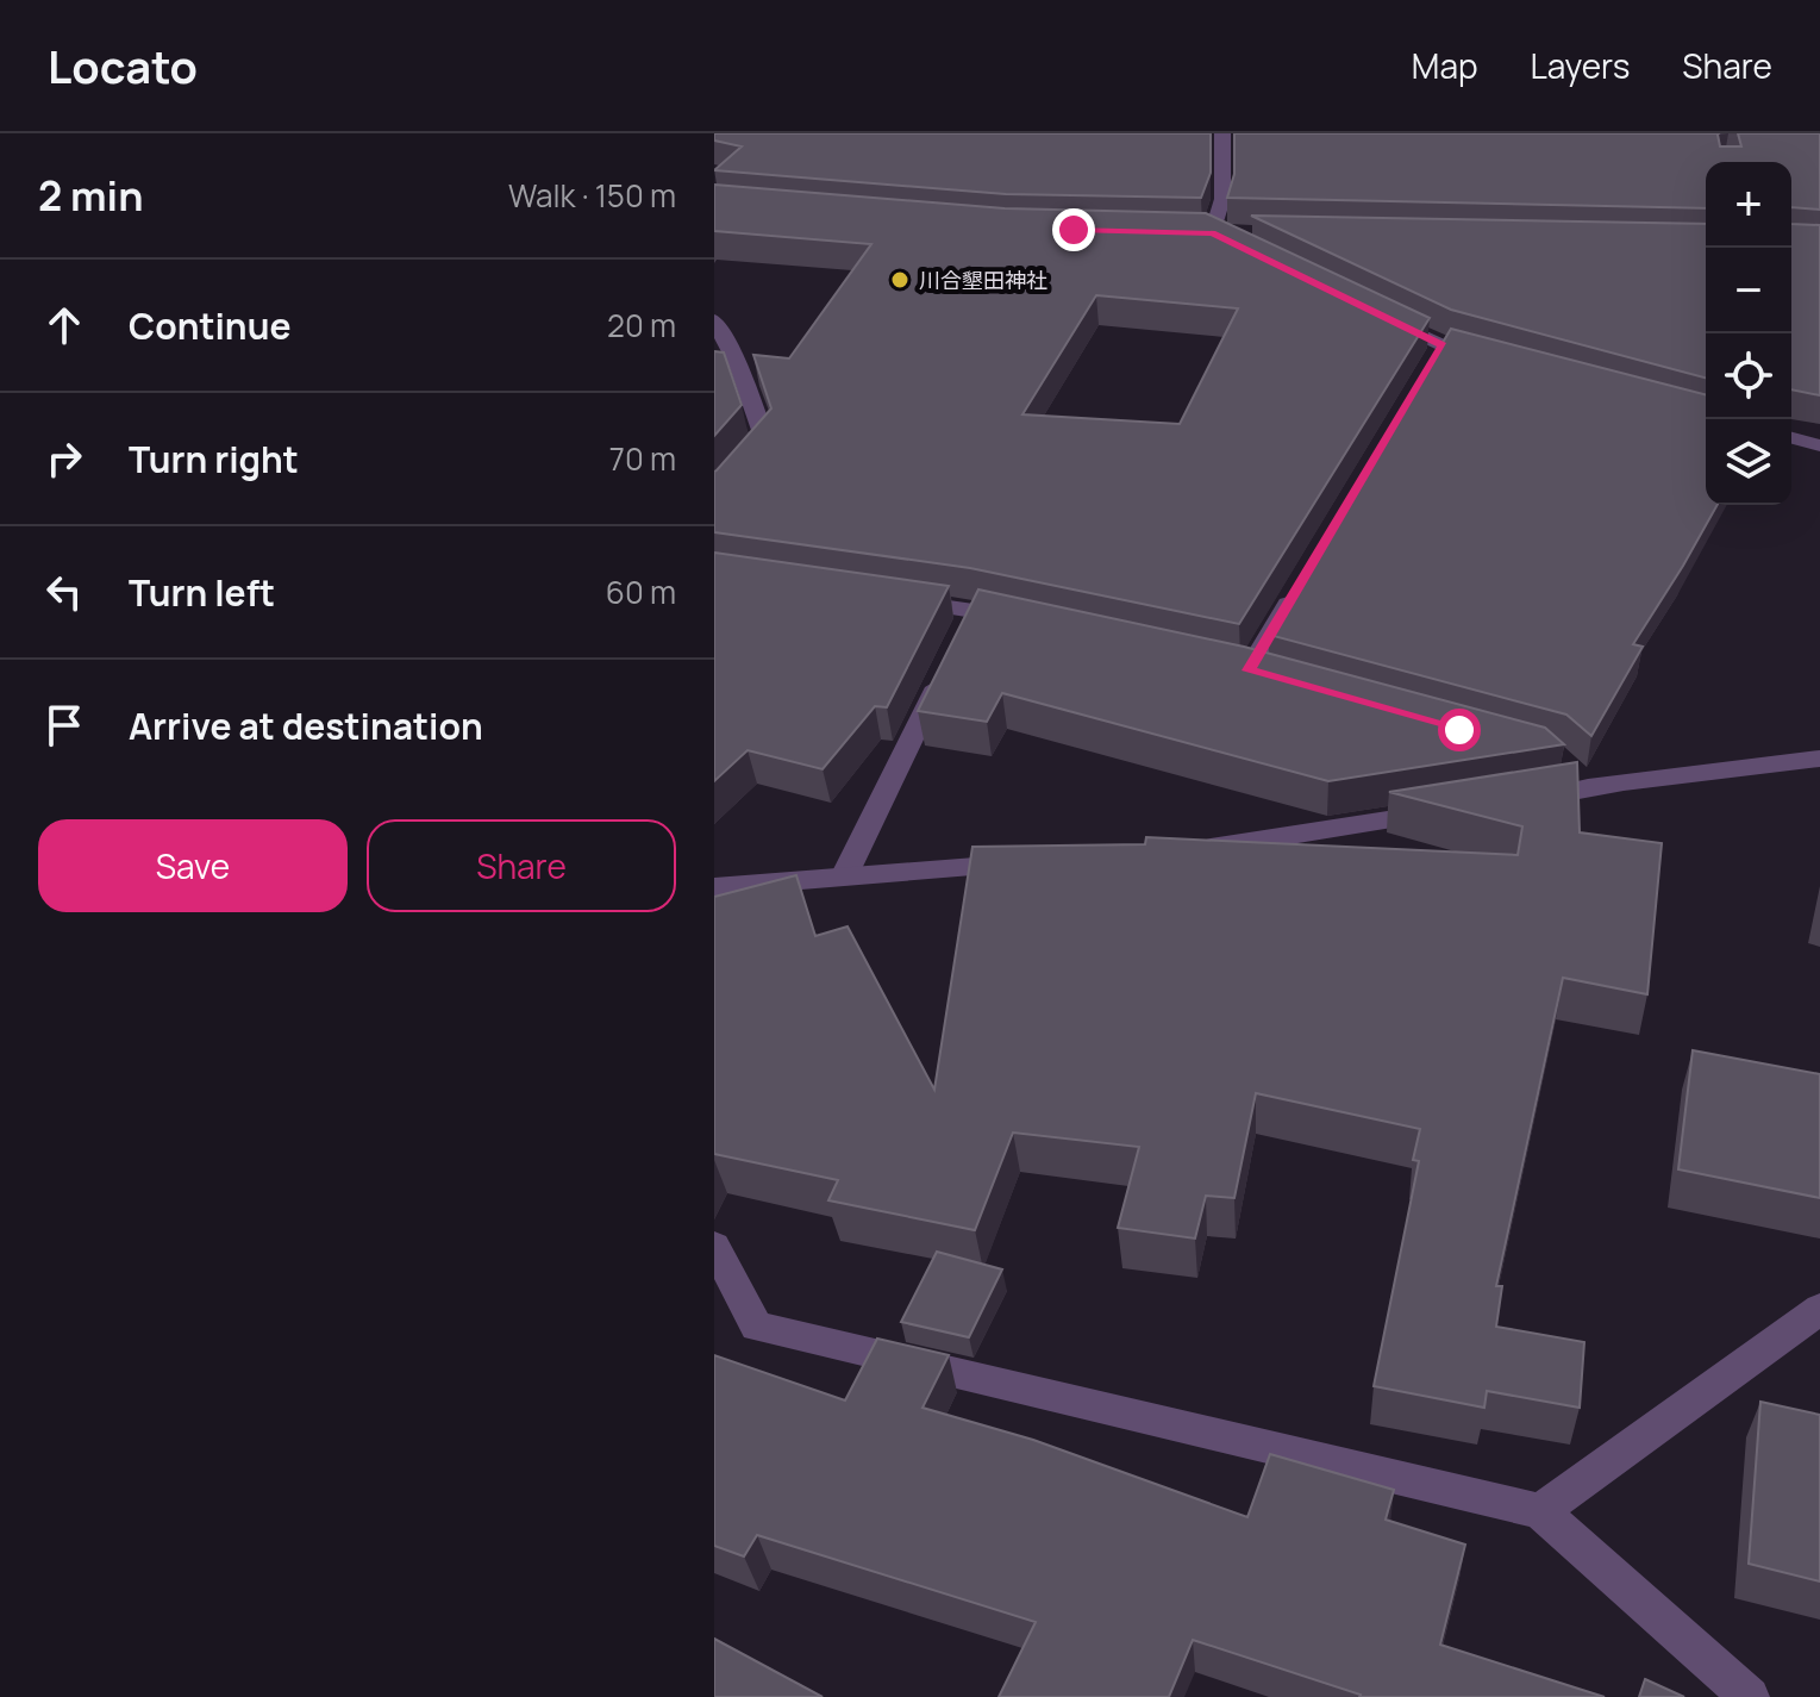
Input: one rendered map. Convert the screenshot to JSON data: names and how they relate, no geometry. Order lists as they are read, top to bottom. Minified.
{"places":["川合墾田神社"],"page":{"header":"Locato","nav":["Map","Layers","Share"],"heading":["2 min","Walk · 150 m"],"map_buttons":["+","−"],"list":[["Continue","20 m"],["Turn right","70 m"],["Turn left","60 m"],"Arrive at destination"],"buttons":["Save","Share"]}}
